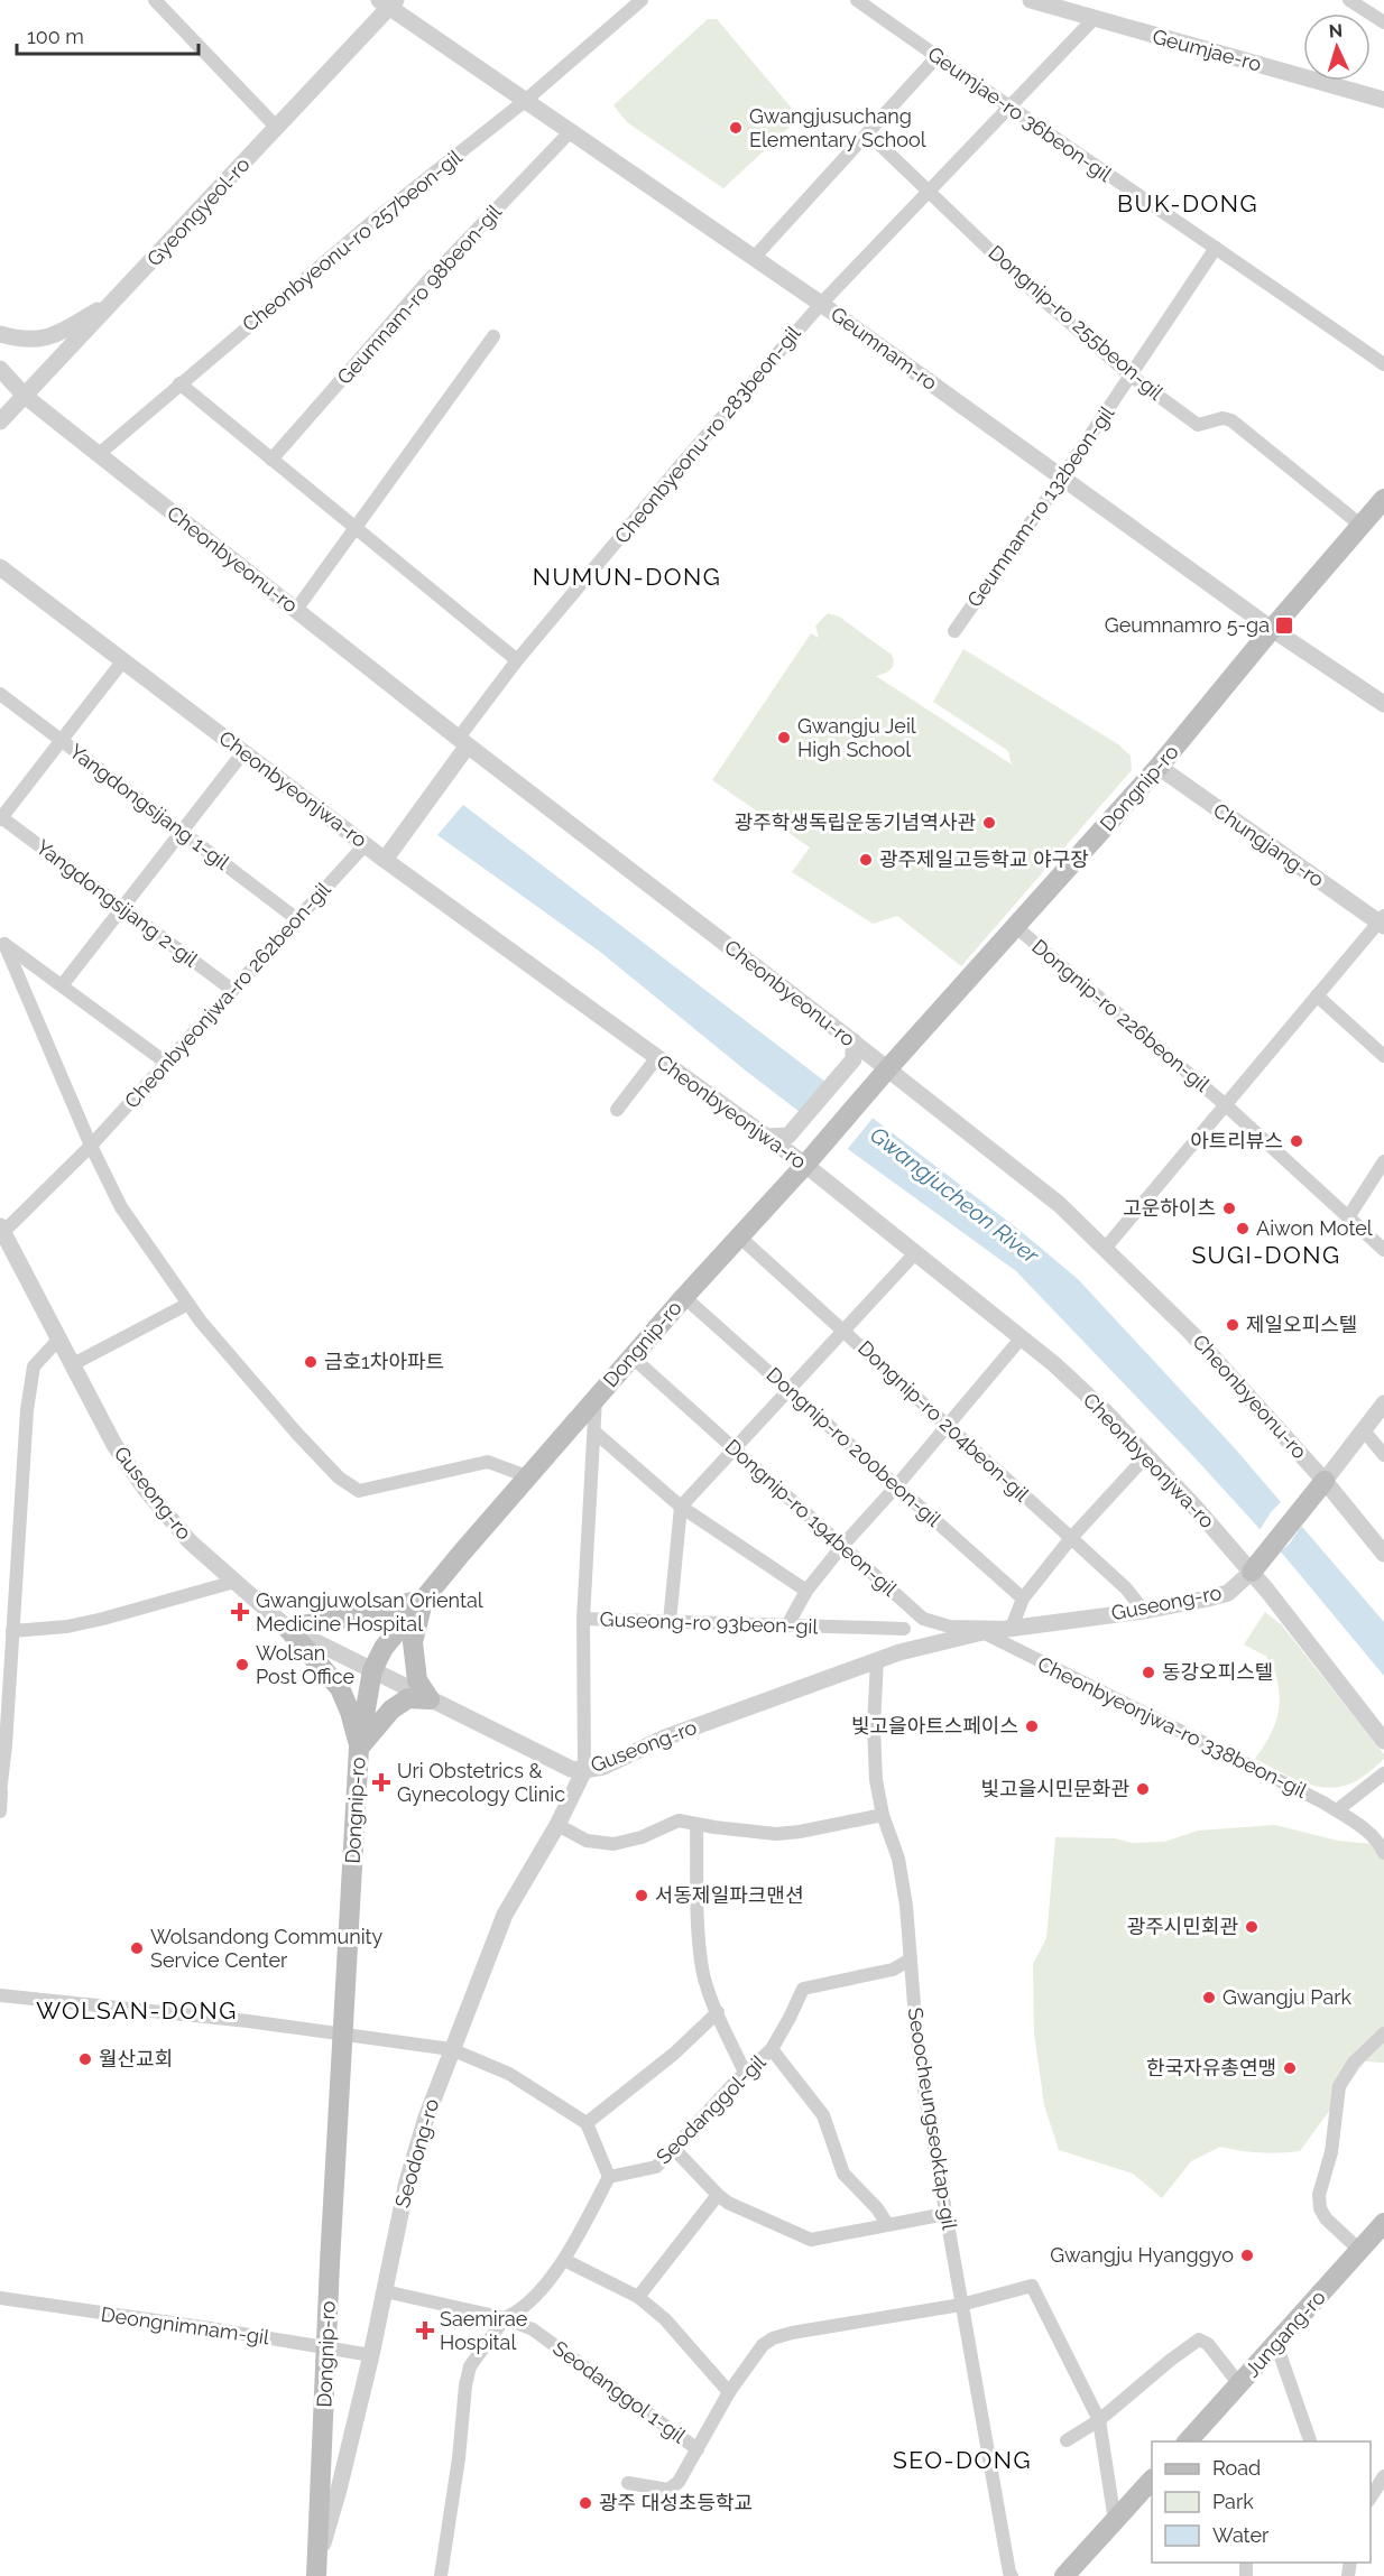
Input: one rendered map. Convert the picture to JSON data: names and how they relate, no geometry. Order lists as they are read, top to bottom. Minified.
{"streets":{"main road":["Dongnip-ro","Guseong-ro","Jungang-ro"],"street":["Geumjae-ro","Geumjae-ro 36beon-gil","Gyeongyeol-ro","Cheonbyeonu-ro 257beon-gil","Geumnam-ro 98beon-gil","Dongnip-ro 255beon-gil","Geumnam-ro","Cheonbyeonu-ro 283beon-gil","Geumnam-ro 132beon-gil","Cheonbyeonu-ro","Cheonbyeonjwa-ro","Yangdongsijang 1-gil","Chungjang-ro","Yangdongsijang 2-gil","Cheonbyeonjwa-ro 262beon-gil","Dongnip-ro 226beon-gil","Dongnip-ro 204beon-gil","Dongnip-ro 200beon-gil","Dongnip-ro 194beon-gil","Guseong-ro 93beon-gil","Cheonbyeonjwa-ro 338beon-gil","Seodanggol-gil","Seoocheungseoktap-gil","Seodong-ro","Deongnimnam-gil","Seodanggol 1-gil"]},"crossings":[["Geumjae-ro","Cheonbyeonu-ro 283beon-gil"],["Geumjae-ro 36beon-gil","Cheonbyeonu-ro 283beon-gil"],["Geumjae-ro 36beon-gil","Geumnam-ro 132beon-gil"],["Gyeongyeol-ro","Geumnam-ro"],["Gyeongyeol-ro","Cheonbyeonu-ro"],["Cheonbyeonu-ro 257beon-gil","Geumnam-ro"],["Cheonbyeonu-ro 257beon-gil","Cheonbyeonu-ro"],["Geumnam-ro 98beon-gil","Geumnam-ro"],["Dongnip-ro 255beon-gil","Cheonbyeonu-ro 283beon-gil"],["Dongnip-ro 255beon-gil","Geumnam-ro 132beon-gil"],["Dongnip-ro 255beon-gil","Dongnip-ro"],["Geumnam-ro","Cheonbyeonu-ro 283beon-gil"],["Geumnam-ro","Geumnam-ro 132beon-gil"],["Geumnam-ro","Dongnip-ro"],["Cheonbyeonu-ro 283beon-gil","Cheonbyeonu-ro"],["Cheonbyeonu-ro","Dongnip-ro"],["Cheonbyeonu-ro","Guseong-ro"],["Dongnip-ro","Cheonbyeonjwa-ro"],["Dongnip-ro","Chungjang-ro"],["Dongnip-ro","Dongnip-ro 226beon-gil"],["Dongnip-ro","Dongnip-ro 204beon-gil"],["Dongnip-ro","Dongnip-ro 200beon-gil"],["Dongnip-ro","Guseong-ro"],["Dongnip-ro","Dongnip-ro 194beon-gil"],["Dongnip-ro","Seodong-ro"],["Dongnip-ro","Deongnimnam-gil"],["Cheonbyeonjwa-ro","Cheonbyeonjwa-ro 262beon-gil"],["Cheonbyeonjwa-ro","Guseong-ro"],["Yangdongsijang 1-gil","Cheonbyeonjwa-ro 262beon-gil"],["Chungjang-ro","Dongnip-ro 226beon-gil"],["Yangdongsijang 2-gil","Cheonbyeonjwa-ro 262beon-gil"],["Cheonbyeonjwa-ro 262beon-gil","Guseong-ro"],["Dongnip-ro 204beon-gil","Guseong-ro"],["Guseong-ro","Dongnip-ro 194beon-gil"],["Guseong-ro","Guseong-ro 93beon-gil"],["Guseong-ro","Cheonbyeonjwa-ro 338beon-gil"],["Guseong-ro","Seoocheungseoktap-gil"],["Guseong-ro","Seodong-ro"],["Guseong-ro 93beon-gil","Seodong-ro"],["Seodanggol-gil","Seoocheungseoktap-gil"],["Seodong-ro","Deongnimnam-gil"]],"districts":["BUK-DONG","NUMUN-DONG","SUGI-DONG","WOLSAN-DONG","SEO-DONG"],"water":["Gwangjucheon River"],"places":{"other":["Gwangjusuchang Elementary School","Gwangju Jeil High School","광주학생독립운동기념역사관","광주제일고등학교 야구장","아트리뷰스","고운하이츠","Aiwon Motel","제일오피스텔","금호1차아파트","Wolsan Post Office","동강오피스텔","빛고을아트스페이스","빛고을시민문화관","서동제일파크맨션","광주시민회관","Wolsandong Community Service Center","Gwangju Park","월산교회","한국자유총연맹","Gwangju Hyanggyo","광주 대성초등학교"],"transit":["Geumnamro 5-ga"],"health":["Gwangjuwolsan Oriental Medicine Hospital","Uri Obstetrics & Gynecology Clinic","Saemirae Hospital"]},"legend":["Road","Park","Water"],"scale_bar":"100 m","north":"top"}
